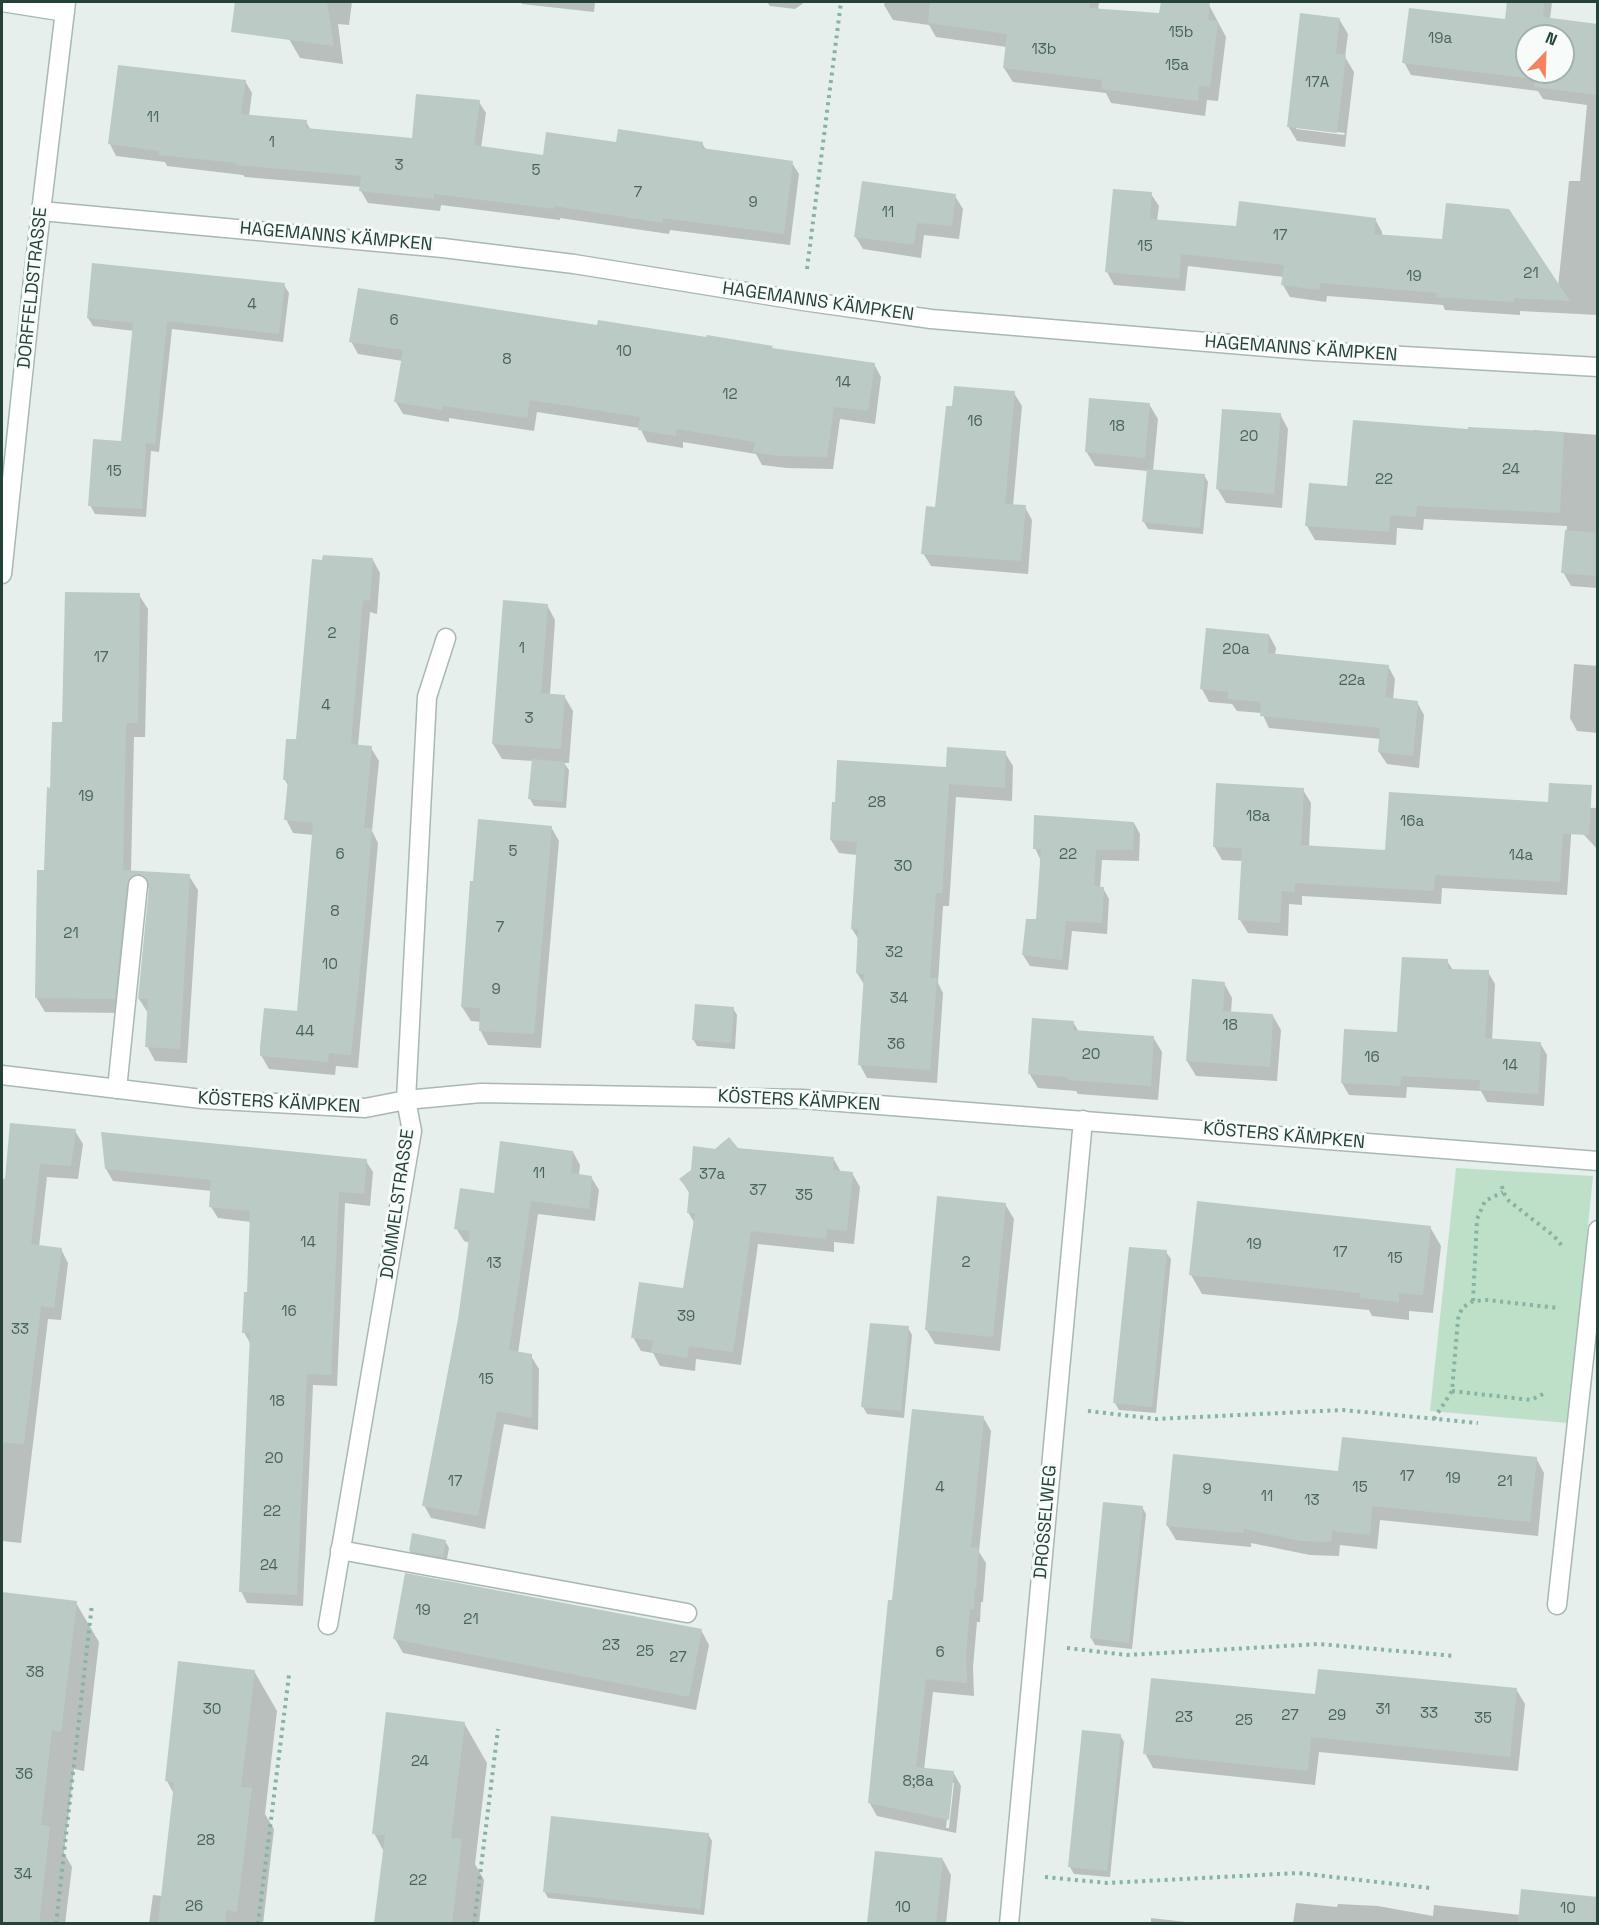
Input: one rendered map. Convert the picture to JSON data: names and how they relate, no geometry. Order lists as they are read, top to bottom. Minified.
{"streets":{"street":["HAGEMANNS KÄMPKEN","DORFFELDSTRASSE","KÖSTERS KÄMPKEN","DOMMELSTRASSE","DROSSELWEG"]},"crossings":[["HAGEMANNS KÄMPKEN","DORFFELDSTRASSE"],["KÖSTERS KÄMPKEN","DOMMELSTRASSE"],["KÖSTERS KÄMPKEN","DROSSELWEG"]],"house_numbers":["15b","19a","13b","15a","17A","11","1","3","5","7","9","11","17","15","21","19","4","6","10","8","14","12","16","18","20","24","15","22","2","1","20a","17","22a","4","3","19","28","18a","16a","5","6","22","14a","30","8","7","21","32","10","9","34","18","44","36","20","16","14","11","37a","37","35","14","19","17","15","2","13","16","39","33","15","18","20","17","19","17","21","4","15","9","11","13","22","24","19","21","23","25","6","27","38","30","31","33","27","29","23","35","25","24","36","8;8a","28","34","22","26","10","10"],"north":"top right"}
